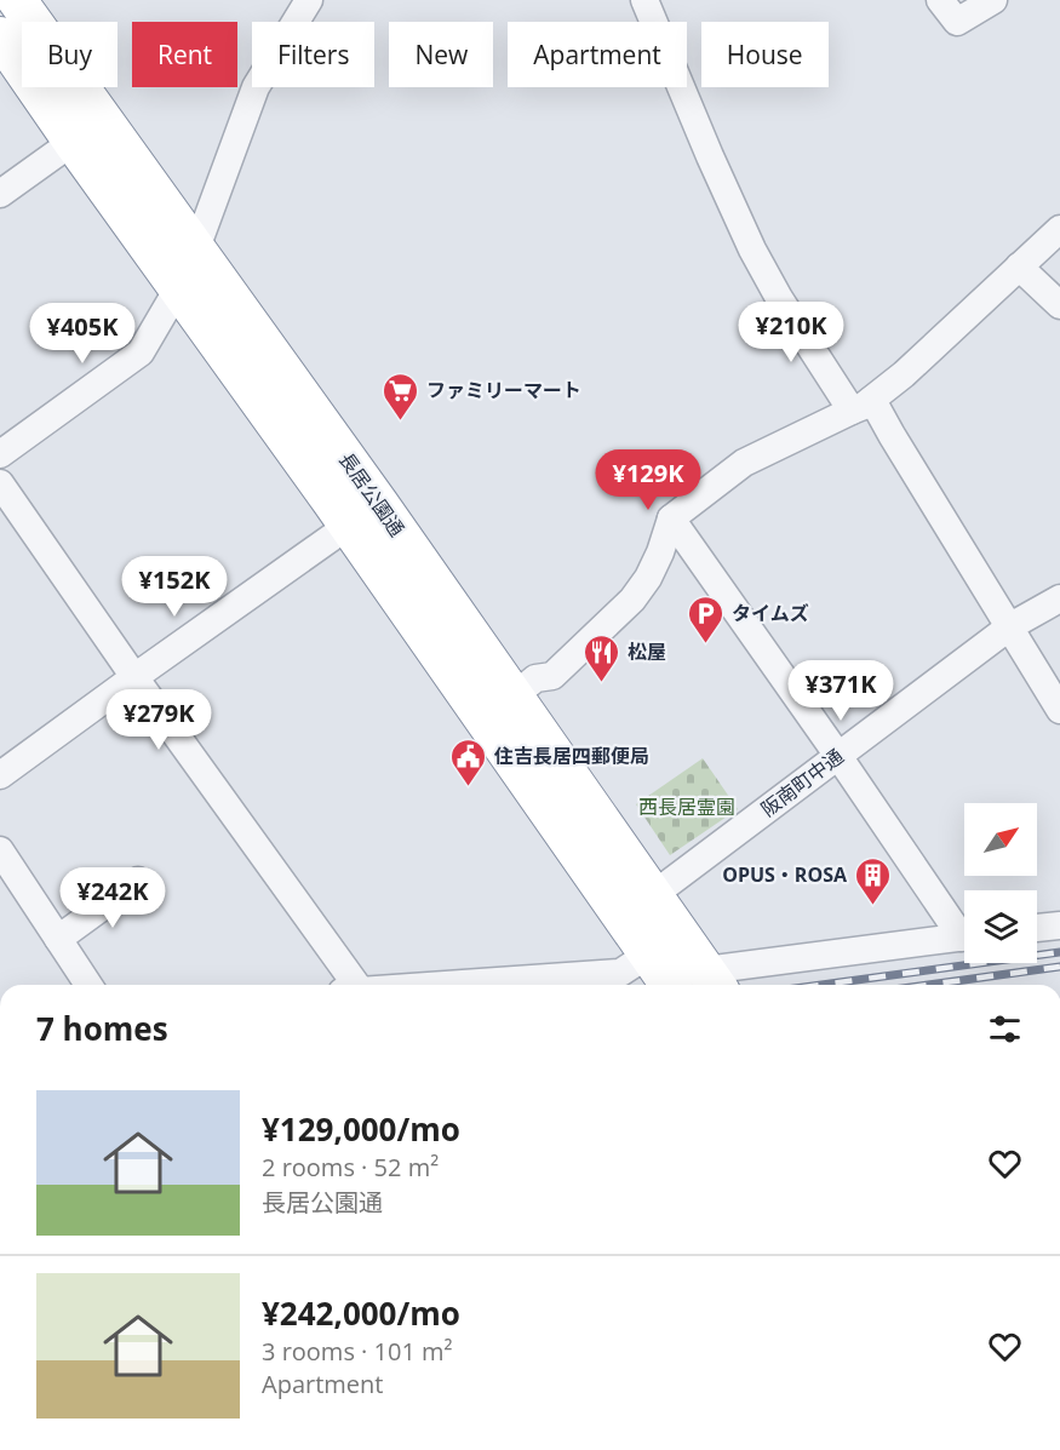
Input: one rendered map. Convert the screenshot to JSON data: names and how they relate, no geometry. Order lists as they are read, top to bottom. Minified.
{"streets":{"highway":["長居公園通"],"street":["阪南町中通"]},"crossings":[["長居公園通","阪南町中通"]],"parks":["西長居霊園"],"places":{"supermarket":["ファミリーマート"],"parking":["タイムズ"],"restaurant":["松屋"],"public building":["住吉長居四郵便局"],"building":["OPUS・ROSA"]},"north":"top right","page":{"chip":["Buy","Rent","Filters","New","Apartment","House"],"price":["¥210K","¥405K","¥129K","¥152K","¥371K","¥279K","¥242K"],"heading":"7 homes","list":[{"name":"¥129,000/mo","note":"2 rooms · 52 m² · 長居公園通"},{"name":"¥242,000/mo","note":"3 rooms · 101 m² · Apartment"}]}}
